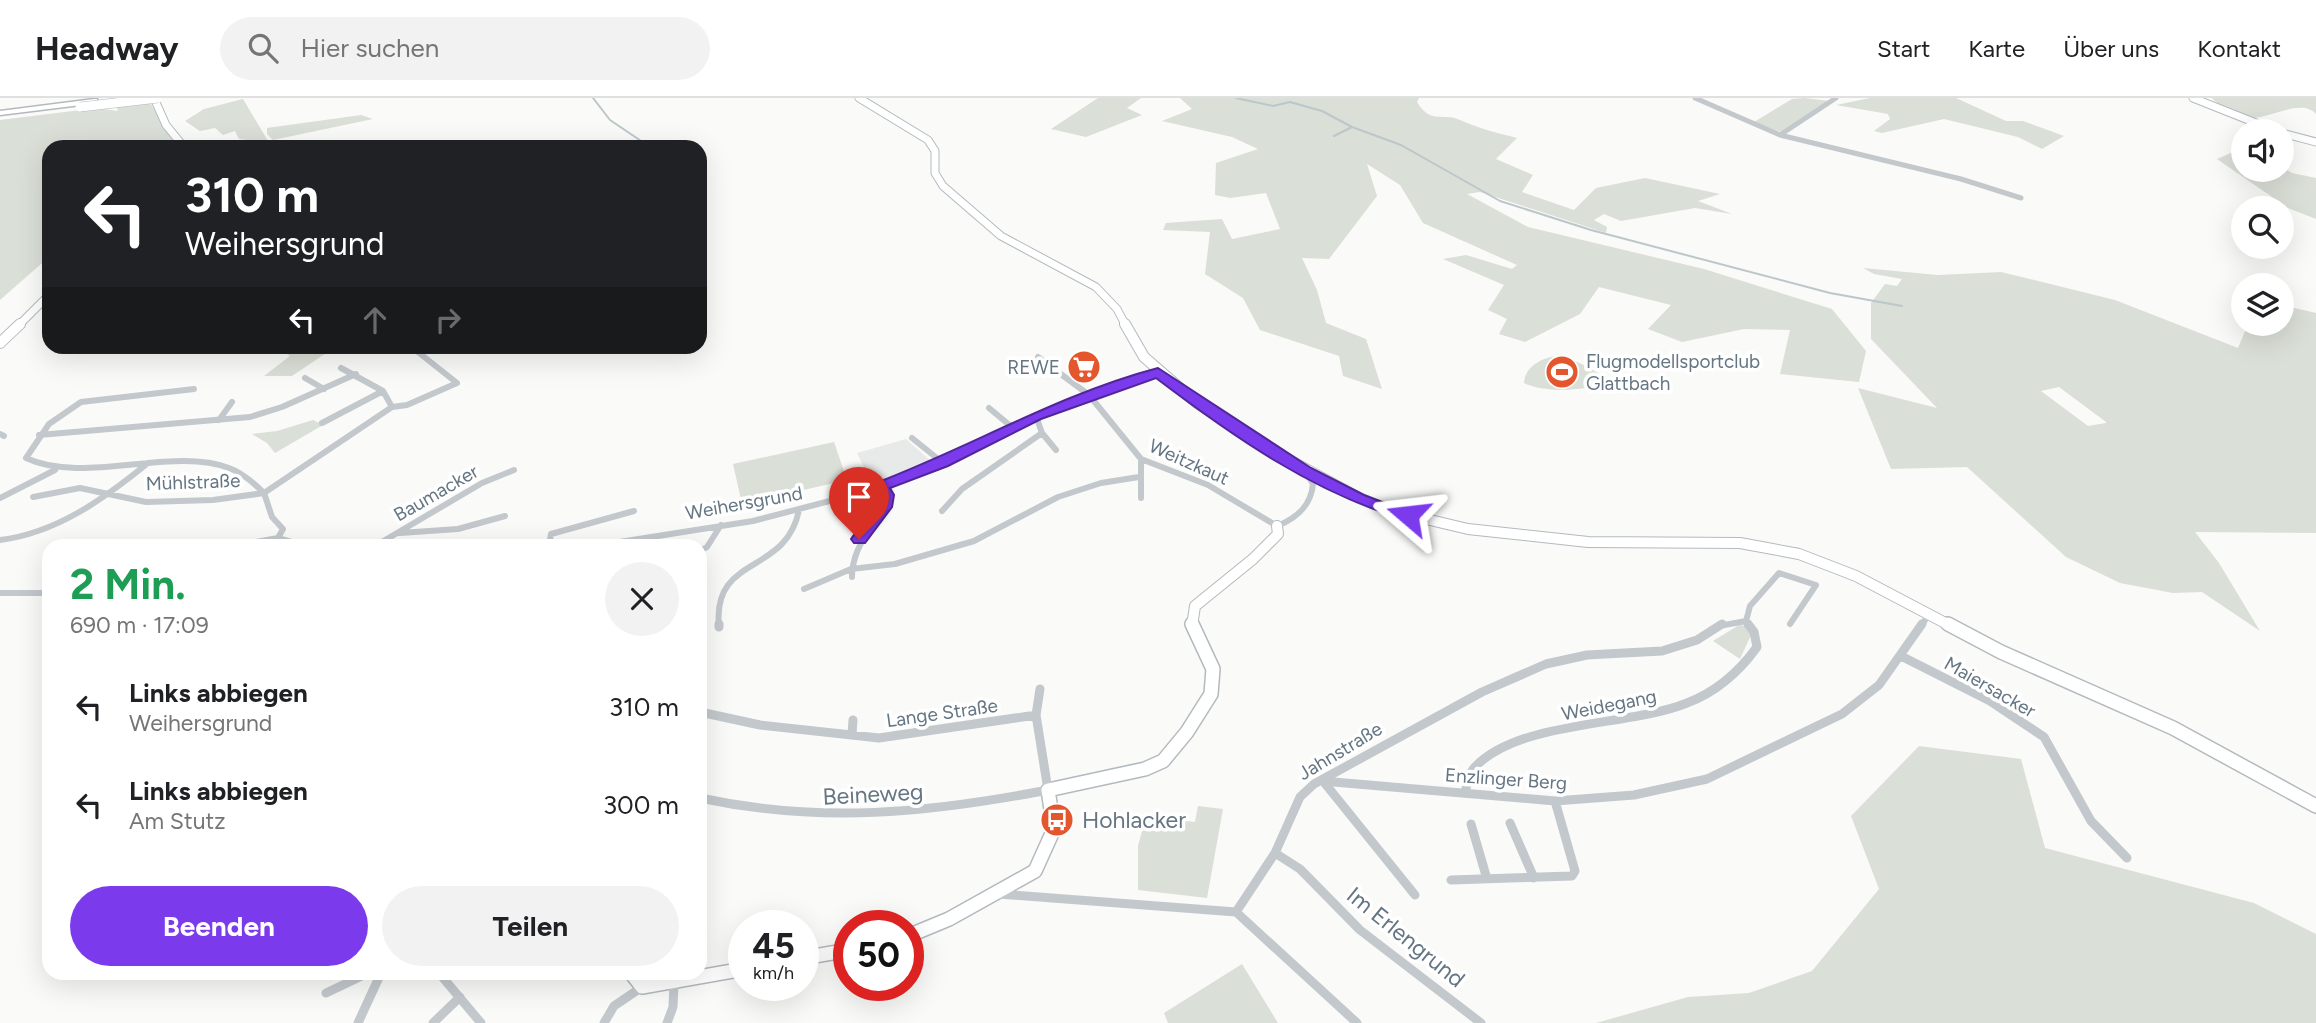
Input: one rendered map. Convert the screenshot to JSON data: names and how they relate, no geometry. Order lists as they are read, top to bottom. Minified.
{"streets":{"street":["Weitzkaut","Mühlstraße","Baumacker","Weihersgrund","Maiersacker","Weidegang","Lange Straße","Jahnstraße","Enzlinger Berg","Beineweg","Im Erlengrund"]},"crossings":[["Weitzkaut","Weihersgrund"],["Maiersacker","Enzlinger Berg"],["Weidegang","Jahnstraße"],["Weidegang","Enzlinger Berg"],["Jahnstraße","Enzlinger Berg"],["Jahnstraße","Im Erlengrund"]],"places":{"supermarket":["REWE"],"sports":["Flugmodellsportclub Glattbach"],"bus stop":["Hohlacker"]},"page":{"header":"Headway","search":"Hier suchen","nav":["Start","Karte","Über uns","Kontakt"],"turn":["310 m","Weihersgrund"],"heading":["2 Min.","690 m · 17:09"],"list":[{"name":"Links abbiegen","note":"Weihersgrund","value":"310 m"},{"name":"Links abbiegen","note":"Am Stutz","value":"300 m"}],"buttons":["Beenden","Teilen"],"speed":"45 km/h","limit":"50"}}
